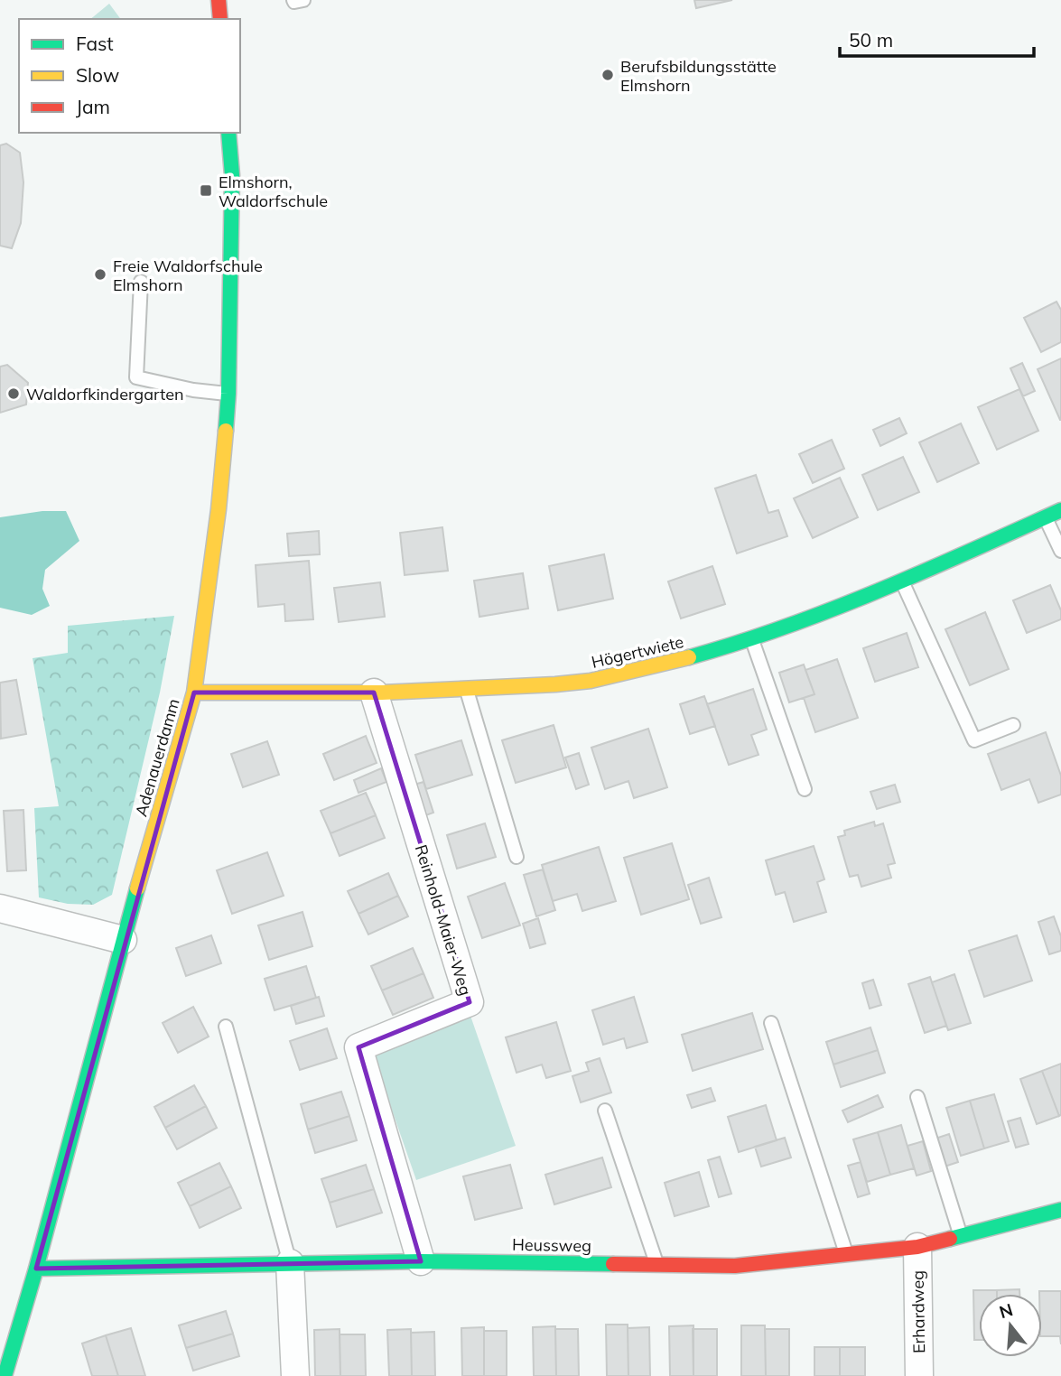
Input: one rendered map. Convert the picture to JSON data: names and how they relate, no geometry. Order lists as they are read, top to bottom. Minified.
{"streets":{"street":["Högertwiete","Adenauerdamm","Reinhold-Maier-Weg","Heussweg","Erhardweg"]},"crossings":[["Högertwiete","Adenauerdamm"],["Högertwiete","Reinhold-Maier-Weg"],["Adenauerdamm","Heussweg"],["Reinhold-Maier-Weg","Heussweg"],["Heussweg","Erhardweg"]],"places":{"other":["Berufsbildungsstätte Elmshorn","Freie Waldorfschule Elmshorn","Waldorfkindergarten"],"transit":["Elmshorn, Waldorfschule"]},"legend":["Fast","Slow","Jam"],"scale_bar":"50 m","north":"top"}
